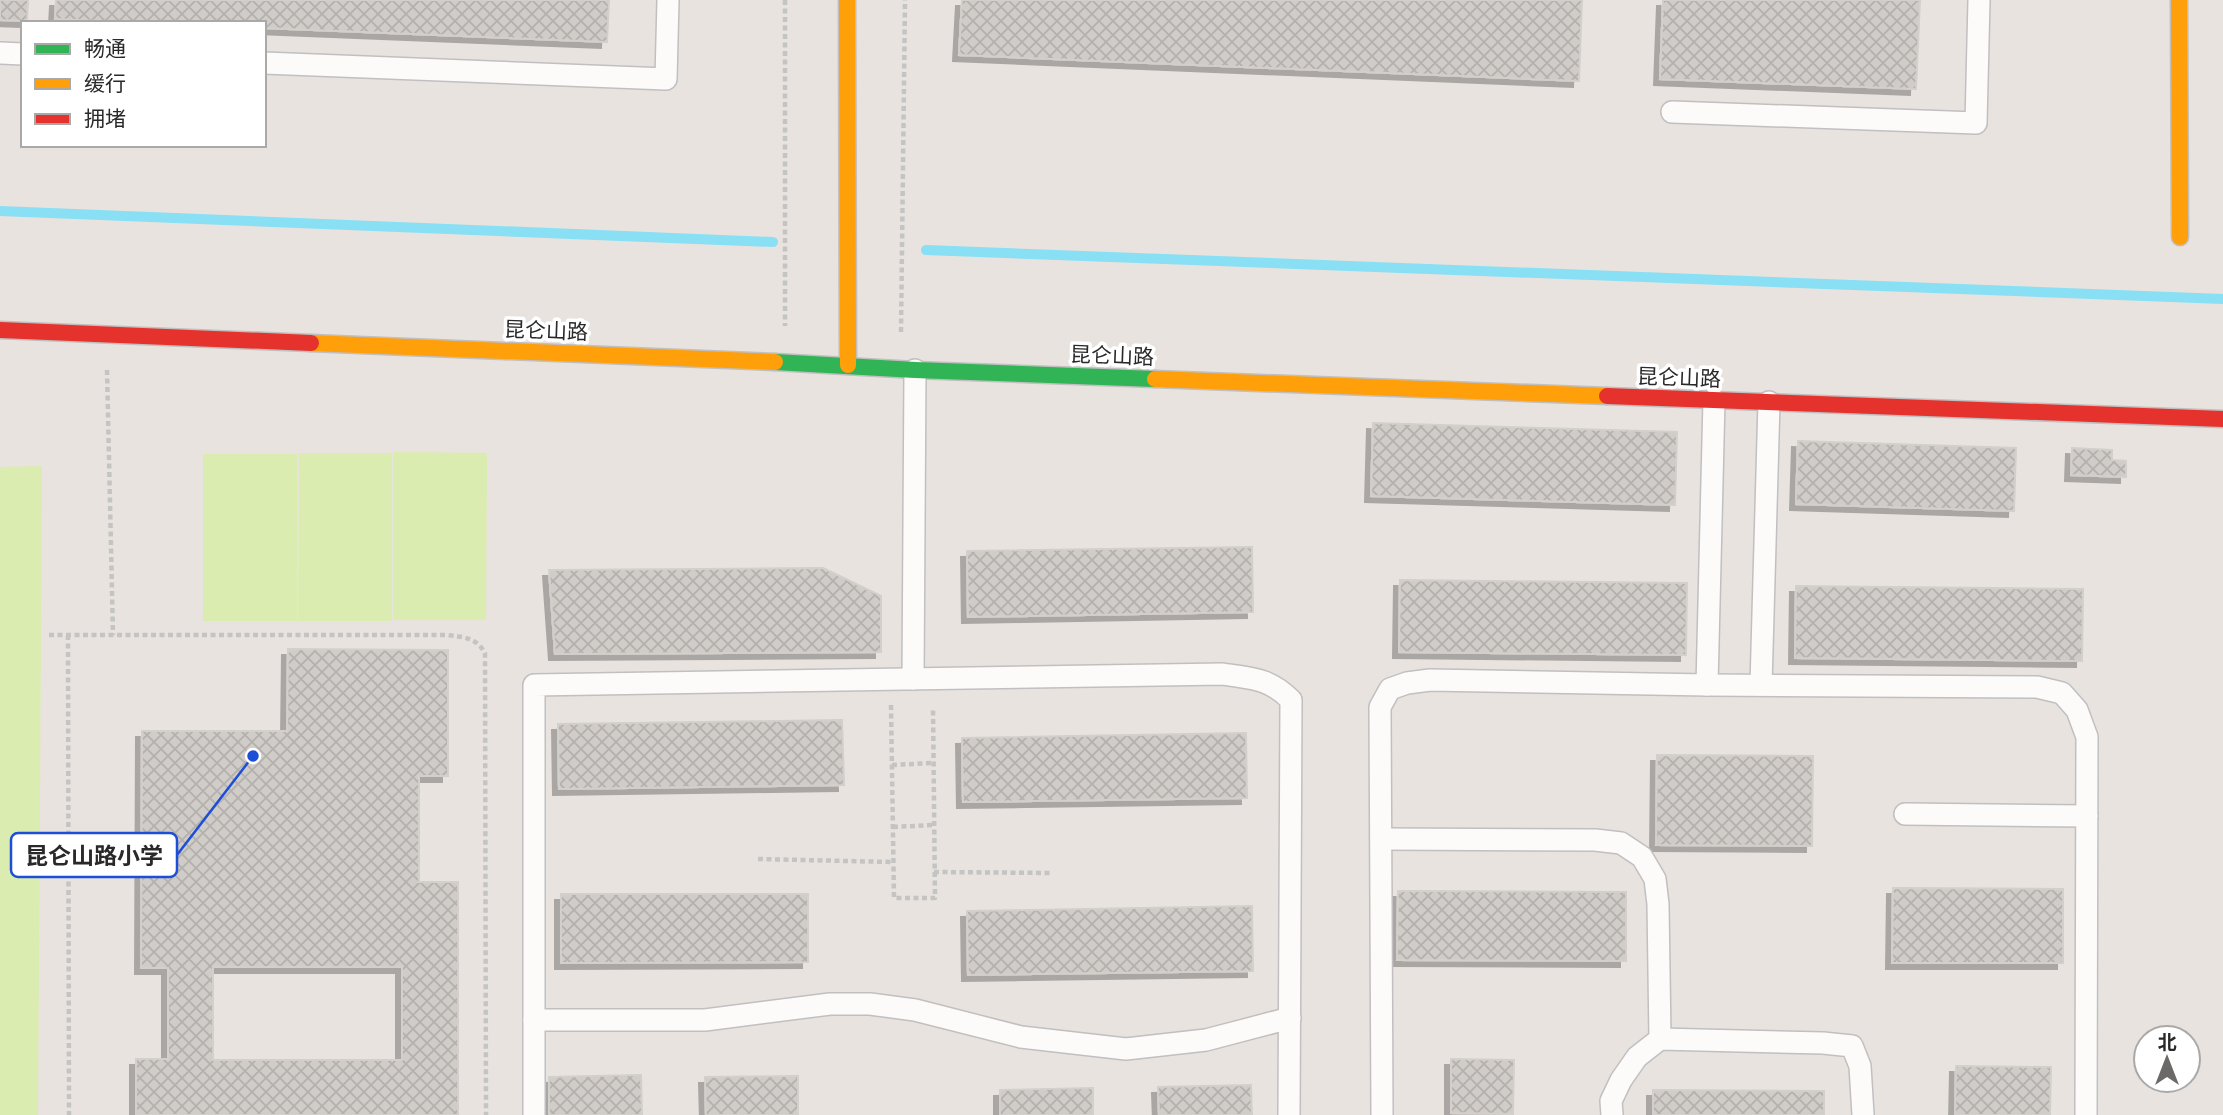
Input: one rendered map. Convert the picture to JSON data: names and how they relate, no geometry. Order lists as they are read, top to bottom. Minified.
{"streets":{"street":["昆仑山路"]},"places":["昆仑山路小学"],"legend":["畅通","缓行","拥堵"],"north":"top"}
